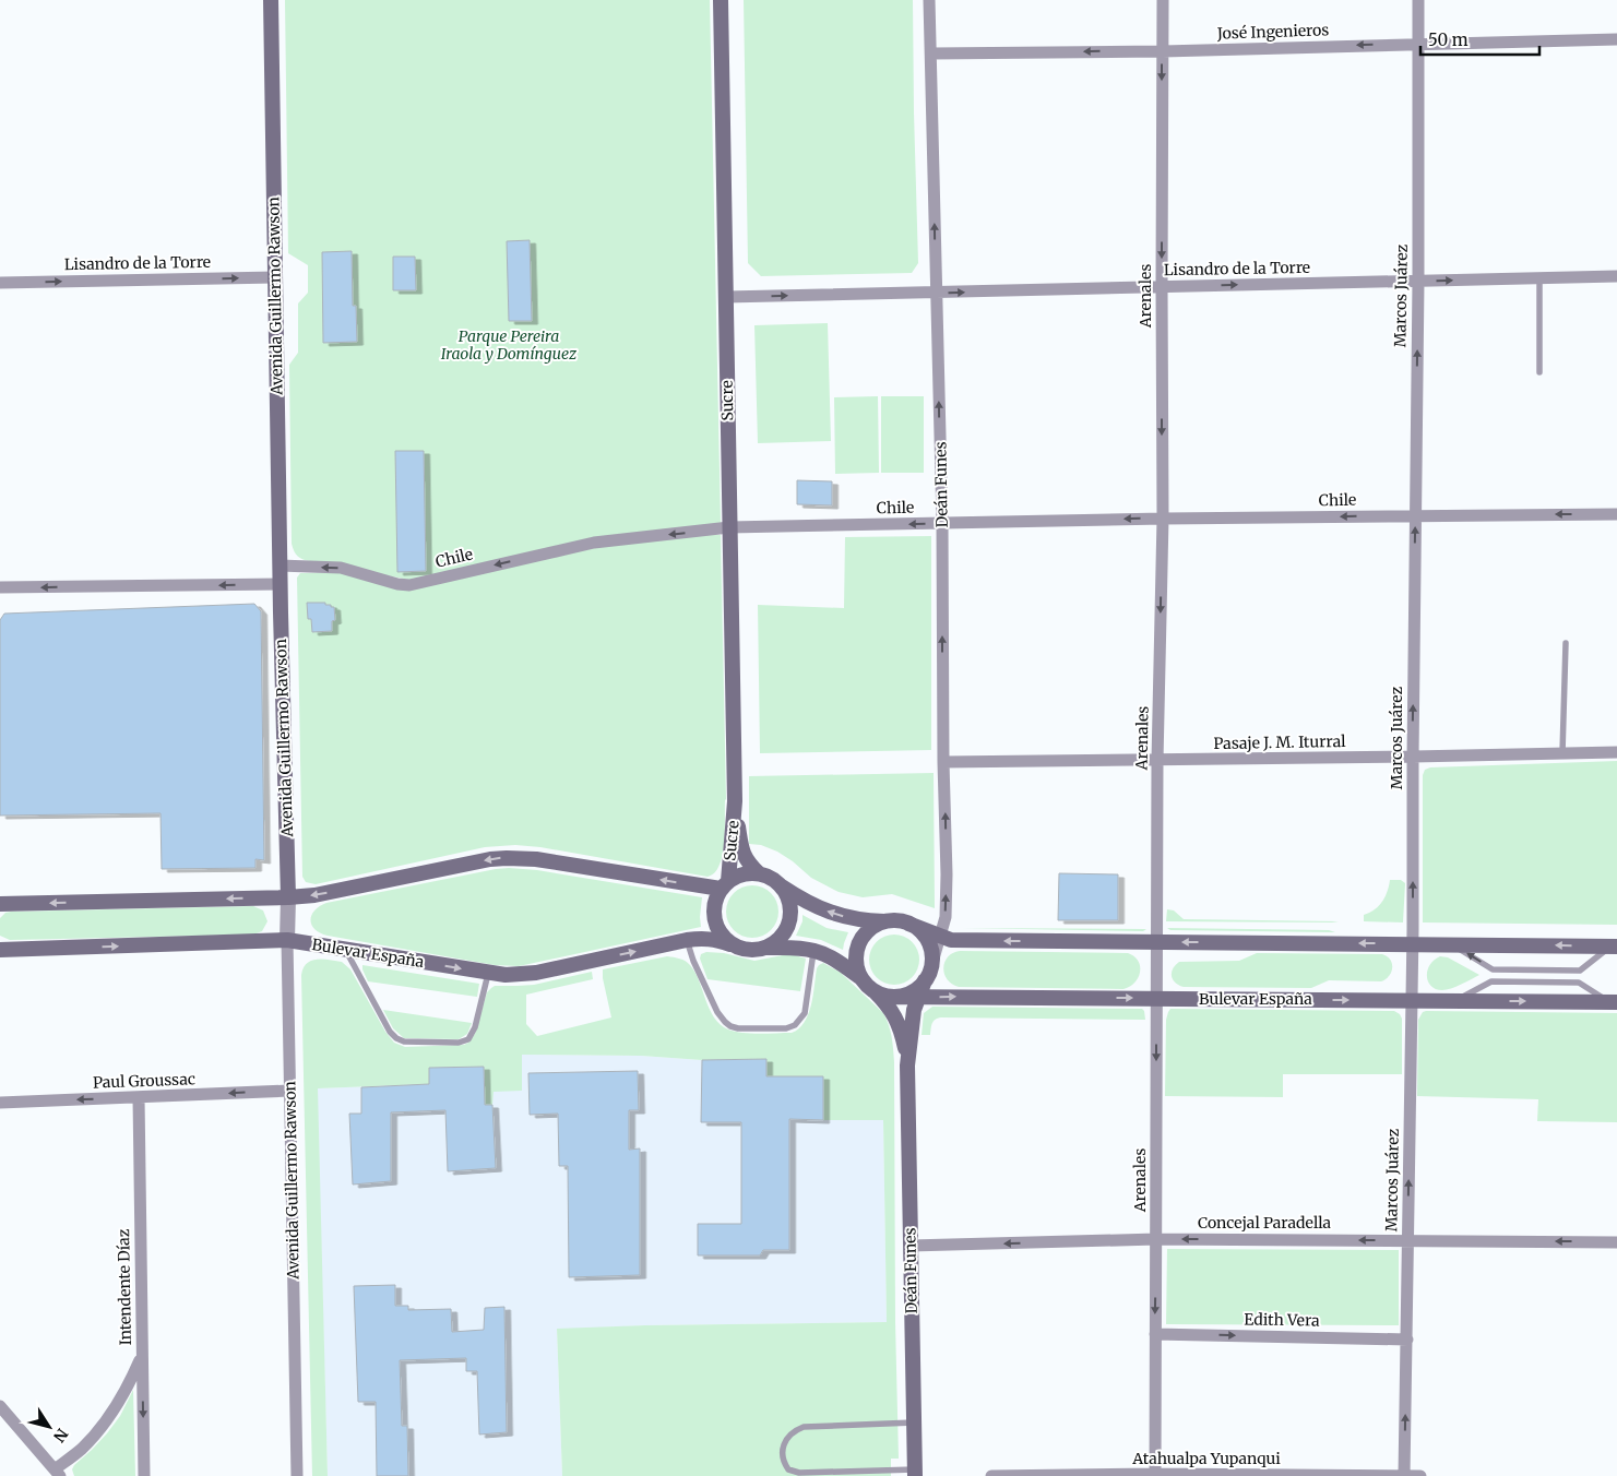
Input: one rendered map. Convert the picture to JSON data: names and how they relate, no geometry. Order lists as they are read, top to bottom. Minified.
{"streets":{"main road":["Avenida Guillermo Rawson","Sucre","Deán Funes","Bulevar España"],"street":["José Ingenieros","Lisandro de la Torre","Arenales","Marcos Juárez","Chile","Pasaje J. M. Iturral","Paul Groussac","Concejal Paradella","Intendente Díaz","Edith Vera","Atahualpa Yupanqui"]},"crossings":[["José Ingenieros","Arenales"],["José Ingenieros","Marcos Juárez"],["José Ingenieros","Deán Funes"],["Lisandro de la Torre","Avenida Guillermo Rawson"],["Lisandro de la Torre","Arenales"],["Lisandro de la Torre","Marcos Juárez"],["Lisandro de la Torre","Sucre"],["Lisandro de la Torre","Deán Funes"],["Avenida Guillermo Rawson","Chile"],["Avenida Guillermo Rawson","Bulevar España"],["Avenida Guillermo Rawson","Paul Groussac"],["Arenales","Chile"],["Arenales","Pasaje J. M. Iturral"],["Arenales","Bulevar España"],["Arenales","Concejal Paradella"],["Arenales","Edith Vera"],["Arenales","Atahualpa Yupanqui"],["Marcos Juárez","Chile"],["Marcos Juárez","Pasaje J. M. Iturral"],["Marcos Juárez","Bulevar España"],["Marcos Juárez","Concejal Paradella"],["Marcos Juárez","Edith Vera"],["Marcos Juárez","Atahualpa Yupanqui"],["Sucre","Chile"],["Sucre","Bulevar España"],["Deán Funes","Chile"],["Deán Funes","Pasaje J. M. Iturral"],["Deán Funes","Bulevar España"],["Deán Funes","Concejal Paradella"],["Paul Groussac","Intendente Díaz"]],"one_way":["José Ingenieros","Lisandro de la Torre","Arenales","Marcos Juárez","Deán Funes","Chile","Paul Groussac","Concejal Paradella","Edith Vera"],"parks":["Parque Pereira Iraola y Domínguez"],"scale_bar":"50 m","north":"bottom right"}
